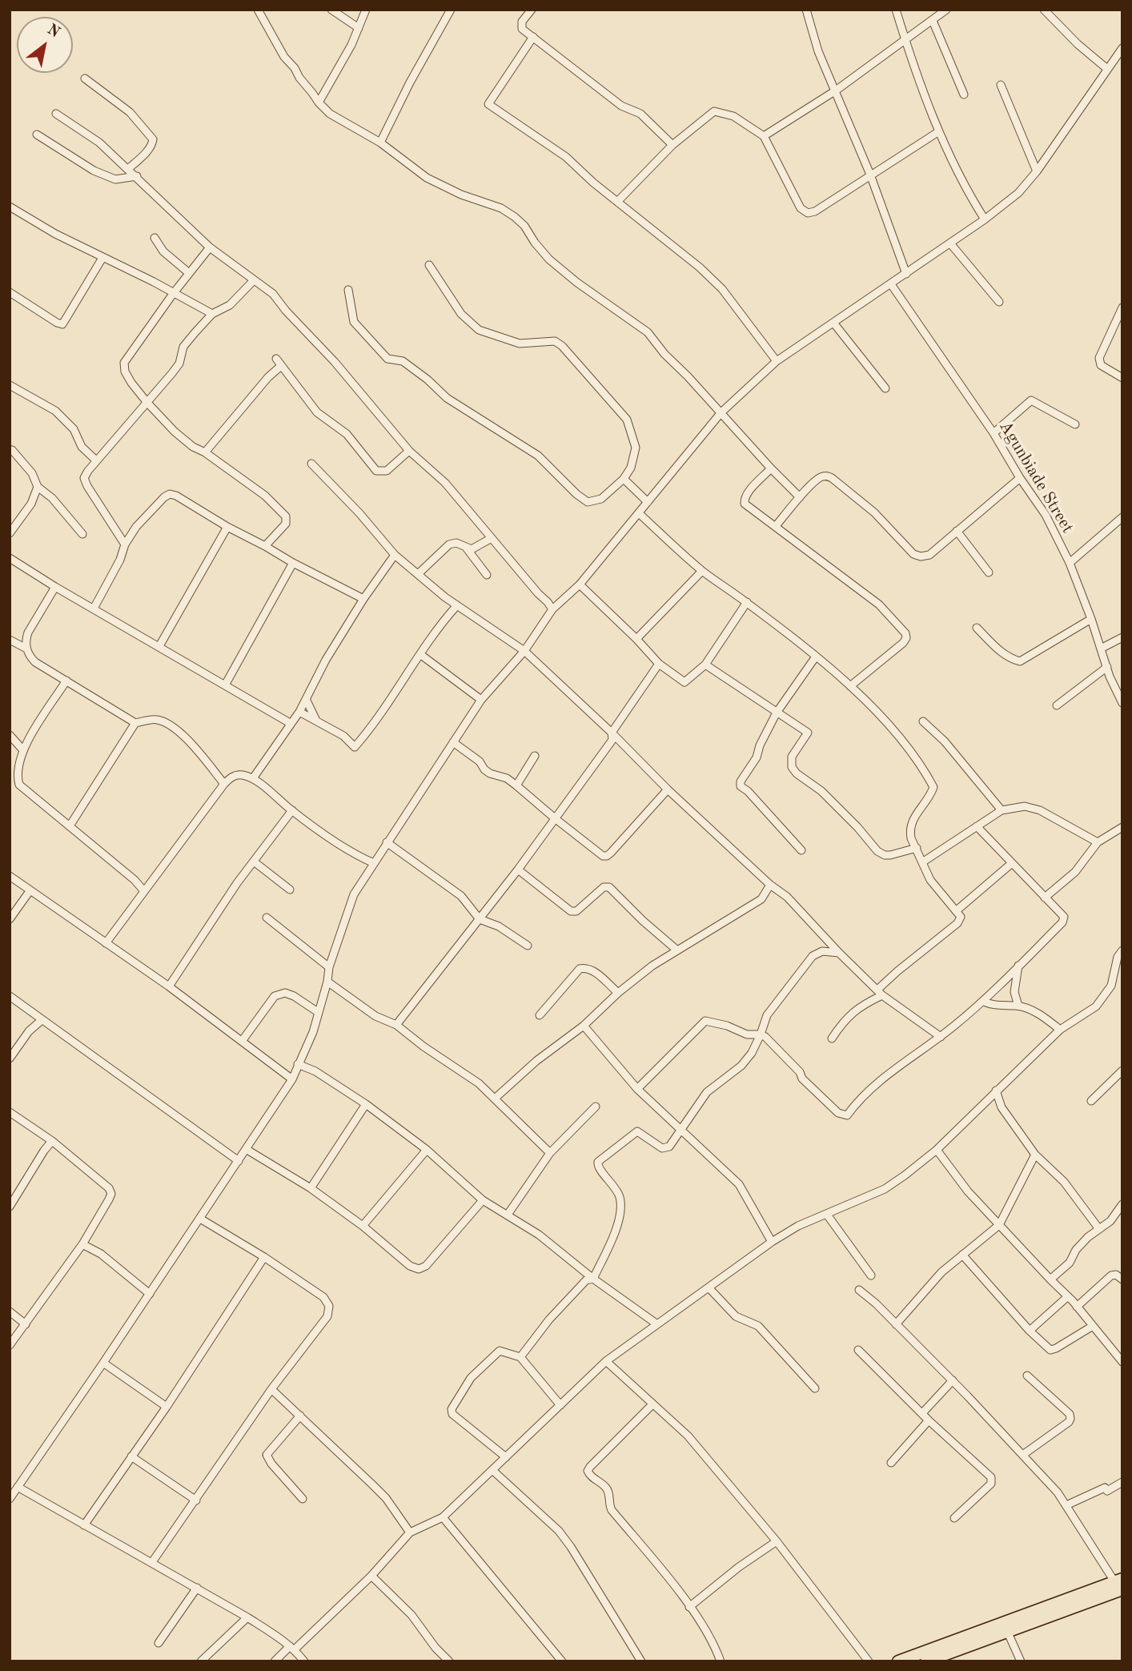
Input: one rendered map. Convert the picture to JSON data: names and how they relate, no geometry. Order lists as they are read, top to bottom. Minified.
{"streets":{"street":["Agunbiade Street"]},"north":"top right"}
